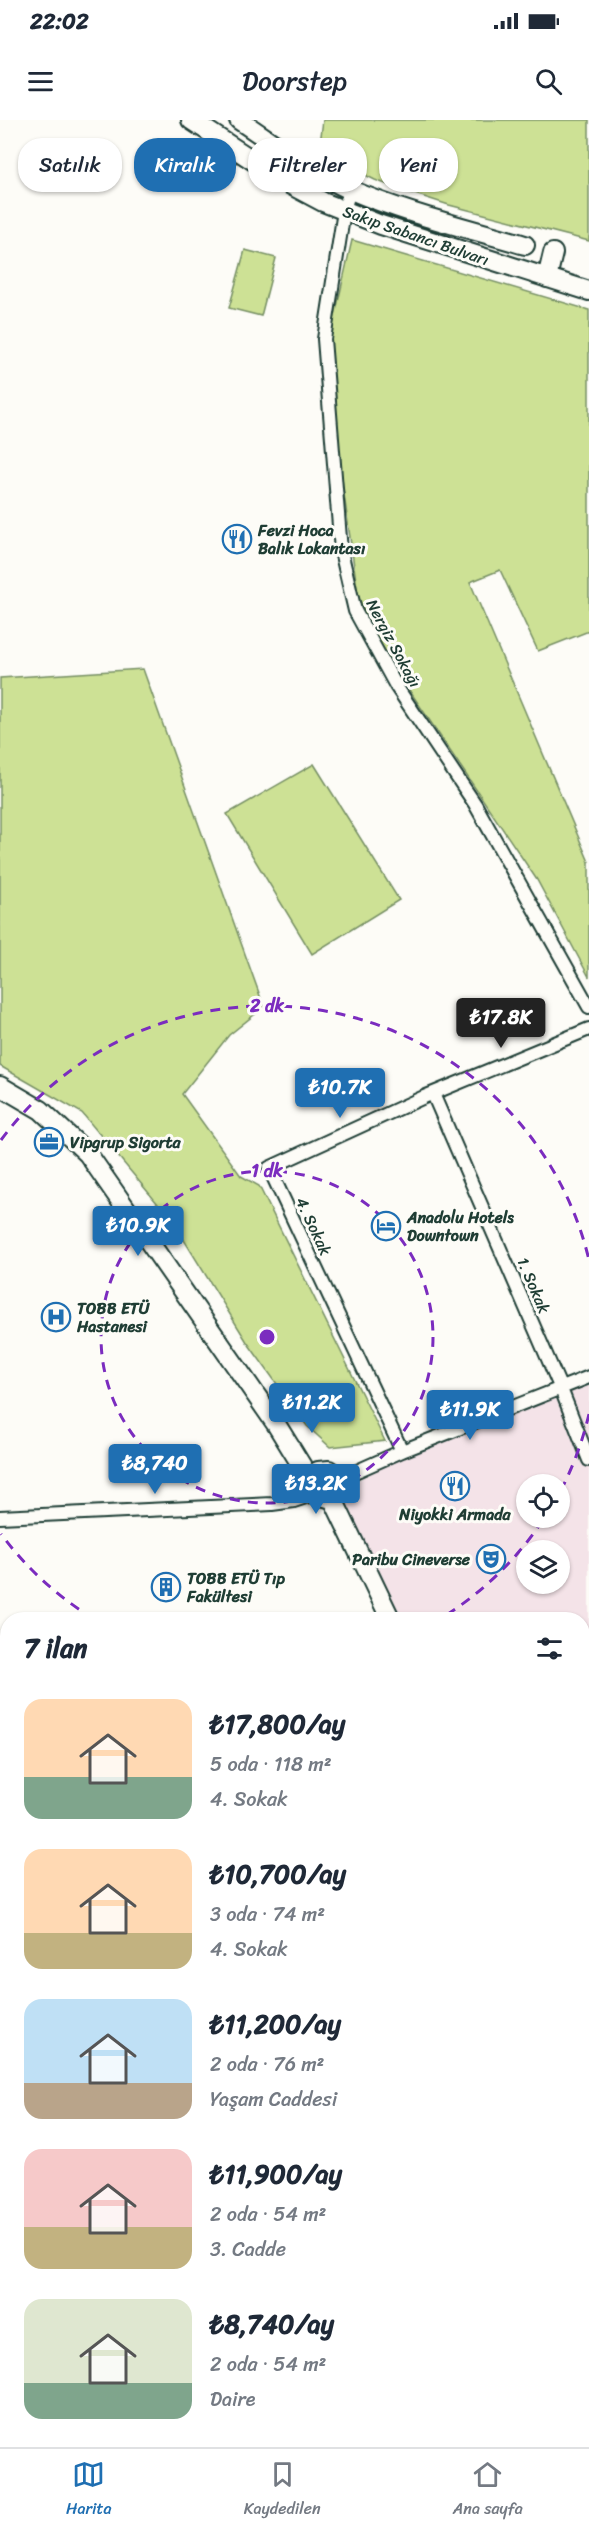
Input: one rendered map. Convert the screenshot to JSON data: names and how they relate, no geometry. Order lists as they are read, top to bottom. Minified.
{"streets":{"street":["Sakıp Sabancı Bulvarı","Nergiz Sokağı","4. Sokak","1. Sokak"]},"crossings":[["Sakıp Sabancı Bulvarı","Nergiz Sokağı"],["4. Sokak","1. Sokak"]],"places":{"restaurant":["Fevzi Hoca Balık Lokantası","Niyokki Armada"],"office":["Vipgrup Sigorta"],"hotel":["Anadolu Hotels Downtown"],"hospital":["TOBB ETÜ Hastanesi"],"theatre":["Paribu Cineverse"],"building":["TOBB ETÜ Tıp Fakültesi"]},"page":{"status":"22:02","header":"Doorstep","chip":["Satılık","Kiralık","Filtreler","Yeni"],"price":["₺17.8K","₺10.7K","₺10.9K","₺11.2K","₺11.9K","₺8,740","₺13.2K"],"heading":"7 ilan","list":[{"name":"₺17,800/ay","note":"5 oda · 118 m² · 4. Sokak"},{"name":"₺10,700/ay","note":"3 oda · 74 m² · 4. Sokak"},{"name":"₺11,200/ay","note":"2 oda · 76 m² · Yaşam Caddesi"},{"name":"₺11,900/ay","note":"2 oda · 54 m² · 3. Cadde"},{"name":"₺8,740/ay","note":"2 oda · 54 m² · Daire"}],"tabs":["Harita","Kaydedilen","Ana sayfa"]},"rings":["2 dk","1 dk"]}
